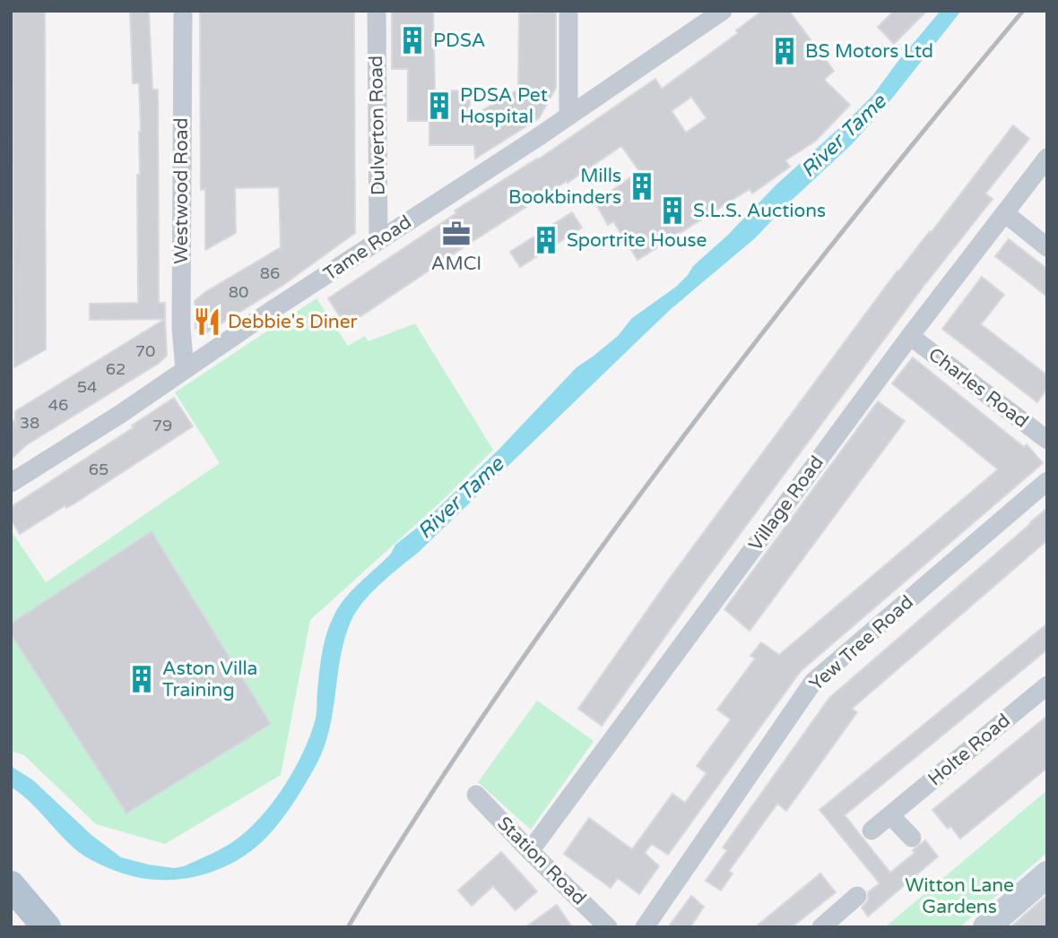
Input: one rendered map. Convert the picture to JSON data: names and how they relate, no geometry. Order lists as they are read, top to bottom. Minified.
{"streets":{"street":["Dulverton Road","Westwood Road","Tame Road","Charles Road","Village Road","Yew Tree Road","Holte Road","Station Road"]},"crossings":[["Dulverton Road","Tame Road"],["Westwood Road","Tame Road"],["Charles Road","Village Road"],["Village Road","Station Road"]],"water":["River Tame"],"parks":["Witton Lane Gardens"],"places":{"building":["PDSA","BS Motors Ltd","PDSA Pet Hospital","Mills Bookbinders","S.L.S. Auctions","Sportrite House","Aston Villa Training"],"office":["AMCI"],"restaurant":["Debbie's Diner"]},"house_numbers":["86","80","70","62","54","46","38","79","65"]}
